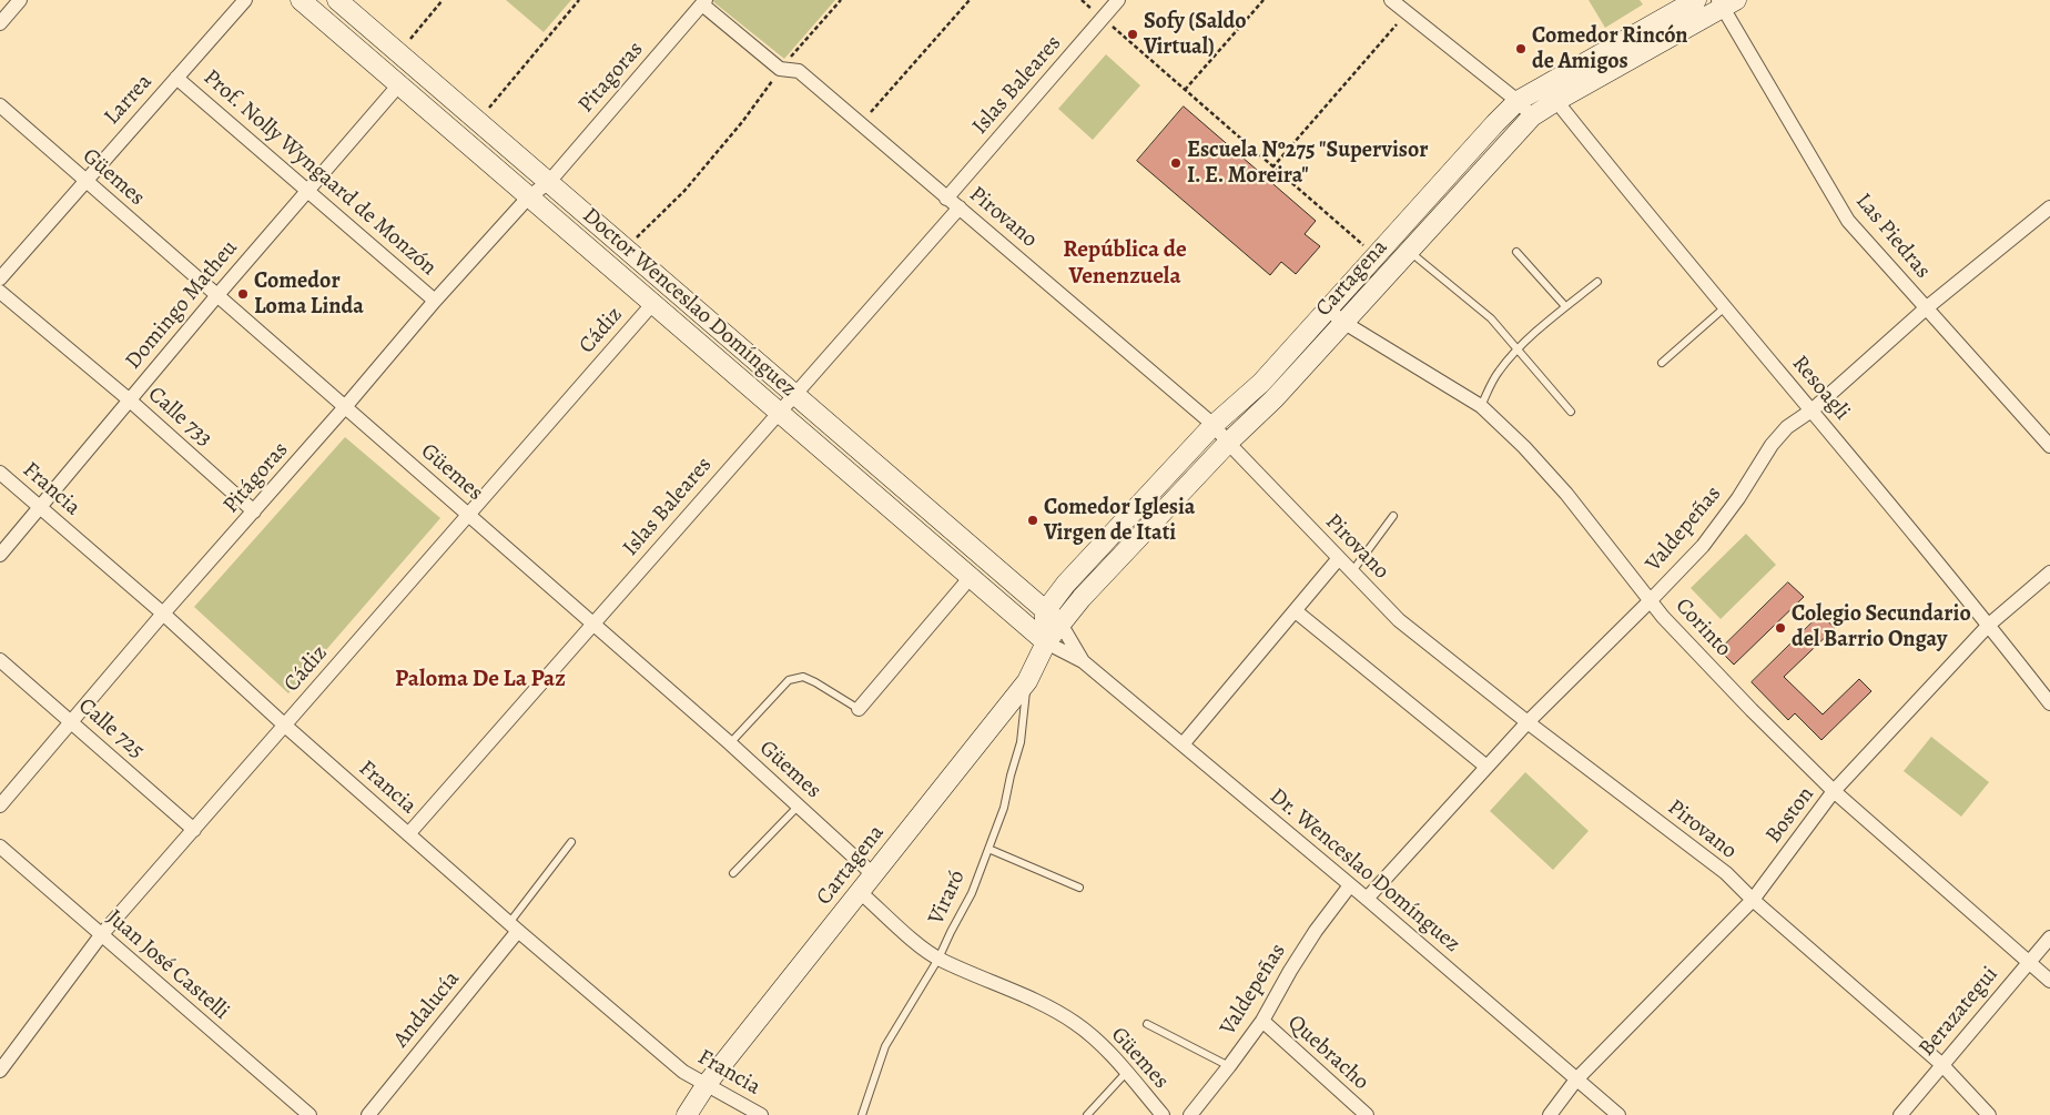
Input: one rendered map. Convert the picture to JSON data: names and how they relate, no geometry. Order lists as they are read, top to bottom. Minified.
{"streets":{"main road":["Cartagena","Doctor Wenceslao Domínguez"],"street":["Pitagoras","Islas Baleares","Larrea","Prof. Nolly Wyngaard de Monzón","Güemes","Pirovano","Las Piedras","Domingo Matheu","Cádiz","Resoagli","Calle 733","Pitágoras","Francia","Valdepeñas","Corinto","Calle 725","Boston","Dr. Wenceslao Domínguez","Juan José Castelli","Andalucía","Berazategui","Quebracho"],"lane":["Viraró"]},"crossings":[["Pitagoras","Pirovano"],["Pitagoras","Doctor Wenceslao Domínguez"],["Pitagoras","Pitágoras"],["Islas Baleares","Güemes"],["Islas Baleares","Pirovano"],["Islas Baleares","Doctor Wenceslao Domínguez"],["Islas Baleares","Francia"],["Larrea","Prof. Nolly Wyngaard de Monzón"],["Larrea","Güemes"],["Prof. Nolly Wyngaard de Monzón","Domingo Matheu"],["Prof. Nolly Wyngaard de Monzón","Pitágoras"],["Güemes","Cartagena"],["Güemes","Domingo Matheu"],["Güemes","Cádiz"],["Güemes","Pitágoras"],["Güemes","Viraró"],["Pirovano","Cartagena"],["Pirovano","Valdepeñas"],["Pirovano","Boston"],["Pirovano","Berazategui"],["Las Piedras","Cartagena"],["Las Piedras","Valdepeñas"],["Cartagena","Doctor Wenceslao Domínguez"],["Cartagena","Resoagli"],["Cartagena","Francia"],["Cartagena","Corinto"],["Cartagena","Dr. Wenceslao Domínguez"],["Cartagena","Viraró"],["Doctor Wenceslao Domínguez","Domingo Matheu"],["Doctor Wenceslao Domínguez","Cádiz"],["Doctor Wenceslao Domínguez","Pitágoras"],["Doctor Wenceslao Domínguez","Dr. Wenceslao Domínguez"],["Domingo Matheu","Calle 733"],["Domingo Matheu","Francia"],["Cádiz","Francia"],["Cádiz","Calle 725"],["Cádiz","Juan José Castelli"],["Resoagli","Valdepeñas"],["Resoagli","Boston"],["Calle 733","Pitágoras"],["Pitágoras","Francia"],["Pitágoras","Calle 725"],["Francia","Andalucía"],["Valdepeñas","Corinto"],["Valdepeñas","Dr. Wenceslao Domínguez"],["Valdepeñas","Quebracho"],["Corinto","Boston"],["Corinto","Berazategui"],["Boston","Dr. Wenceslao Domínguez"]],"districts":["República de Venenzuela","Paloma De La Paz"],"places":["Sofy (Saldo Virtual)","Comedor Rincón de Amigos","Escuela Nº275 \"Supervisor I. E. Moreira\"","Comedor Loma Linda","Comedor Iglesia Virgen de Itati","Colegio Secundario del Barrio Ongay"]}
